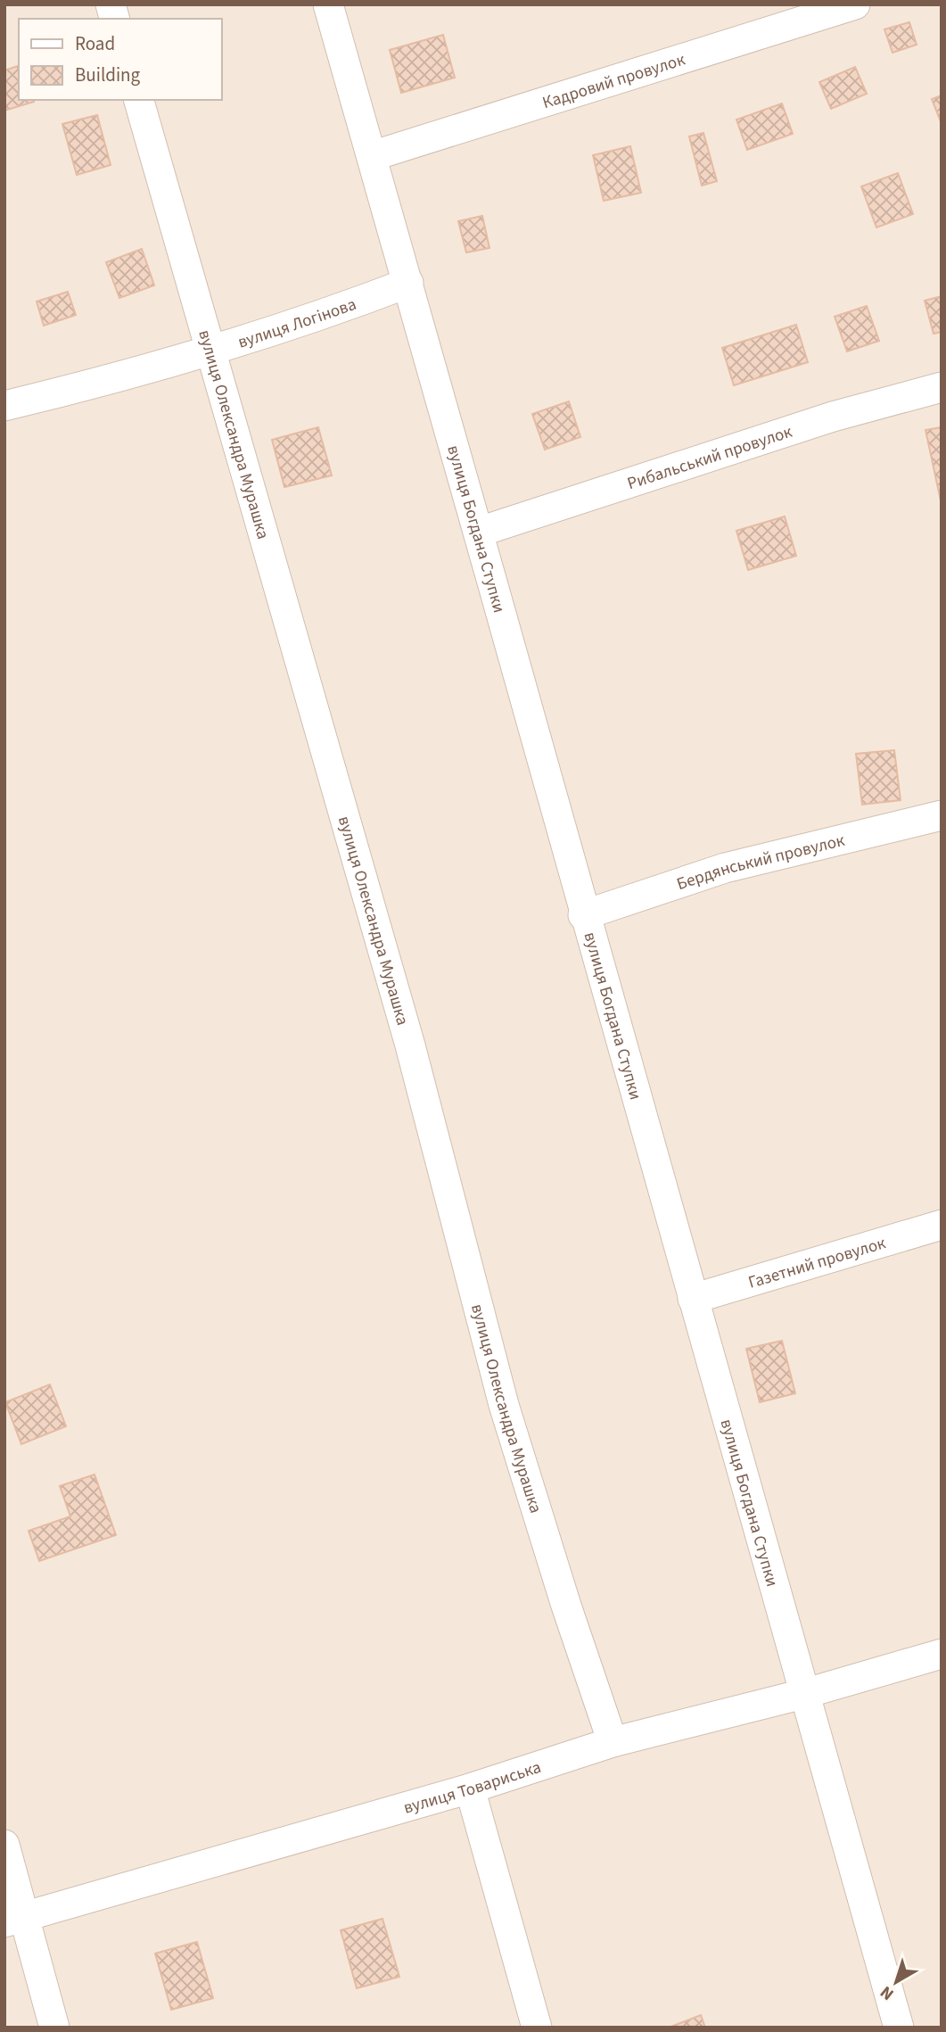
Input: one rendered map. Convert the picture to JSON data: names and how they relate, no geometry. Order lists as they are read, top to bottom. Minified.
{"streets":{"street":["Кадровий провулок","вулиця Логінова","вулиця Олександра Мурашка","Рибальський провулок","вулиця Богдана Ступки","Бердянський провулок","Газетний провулок","вулиця Товариська"]},"crossings":[["Кадровий провулок","вулиця Богдана Ступки"],["вулиця Логінова","вулиця Олександра Мурашка"],["вулиця Логінова","вулиця Богдана Ступки"],["вулиця Олександра Мурашка","вулиця Товариська"],["Рибальський провулок","вулиця Богдана Ступки"],["вулиця Богдана Ступки","Бердянський провулок"],["вулиця Богдана Ступки","Газетний провулок"],["вулиця Богдана Ступки","вулиця Товариська"]],"legend":["Road","Building"],"north":"bottom left"}
